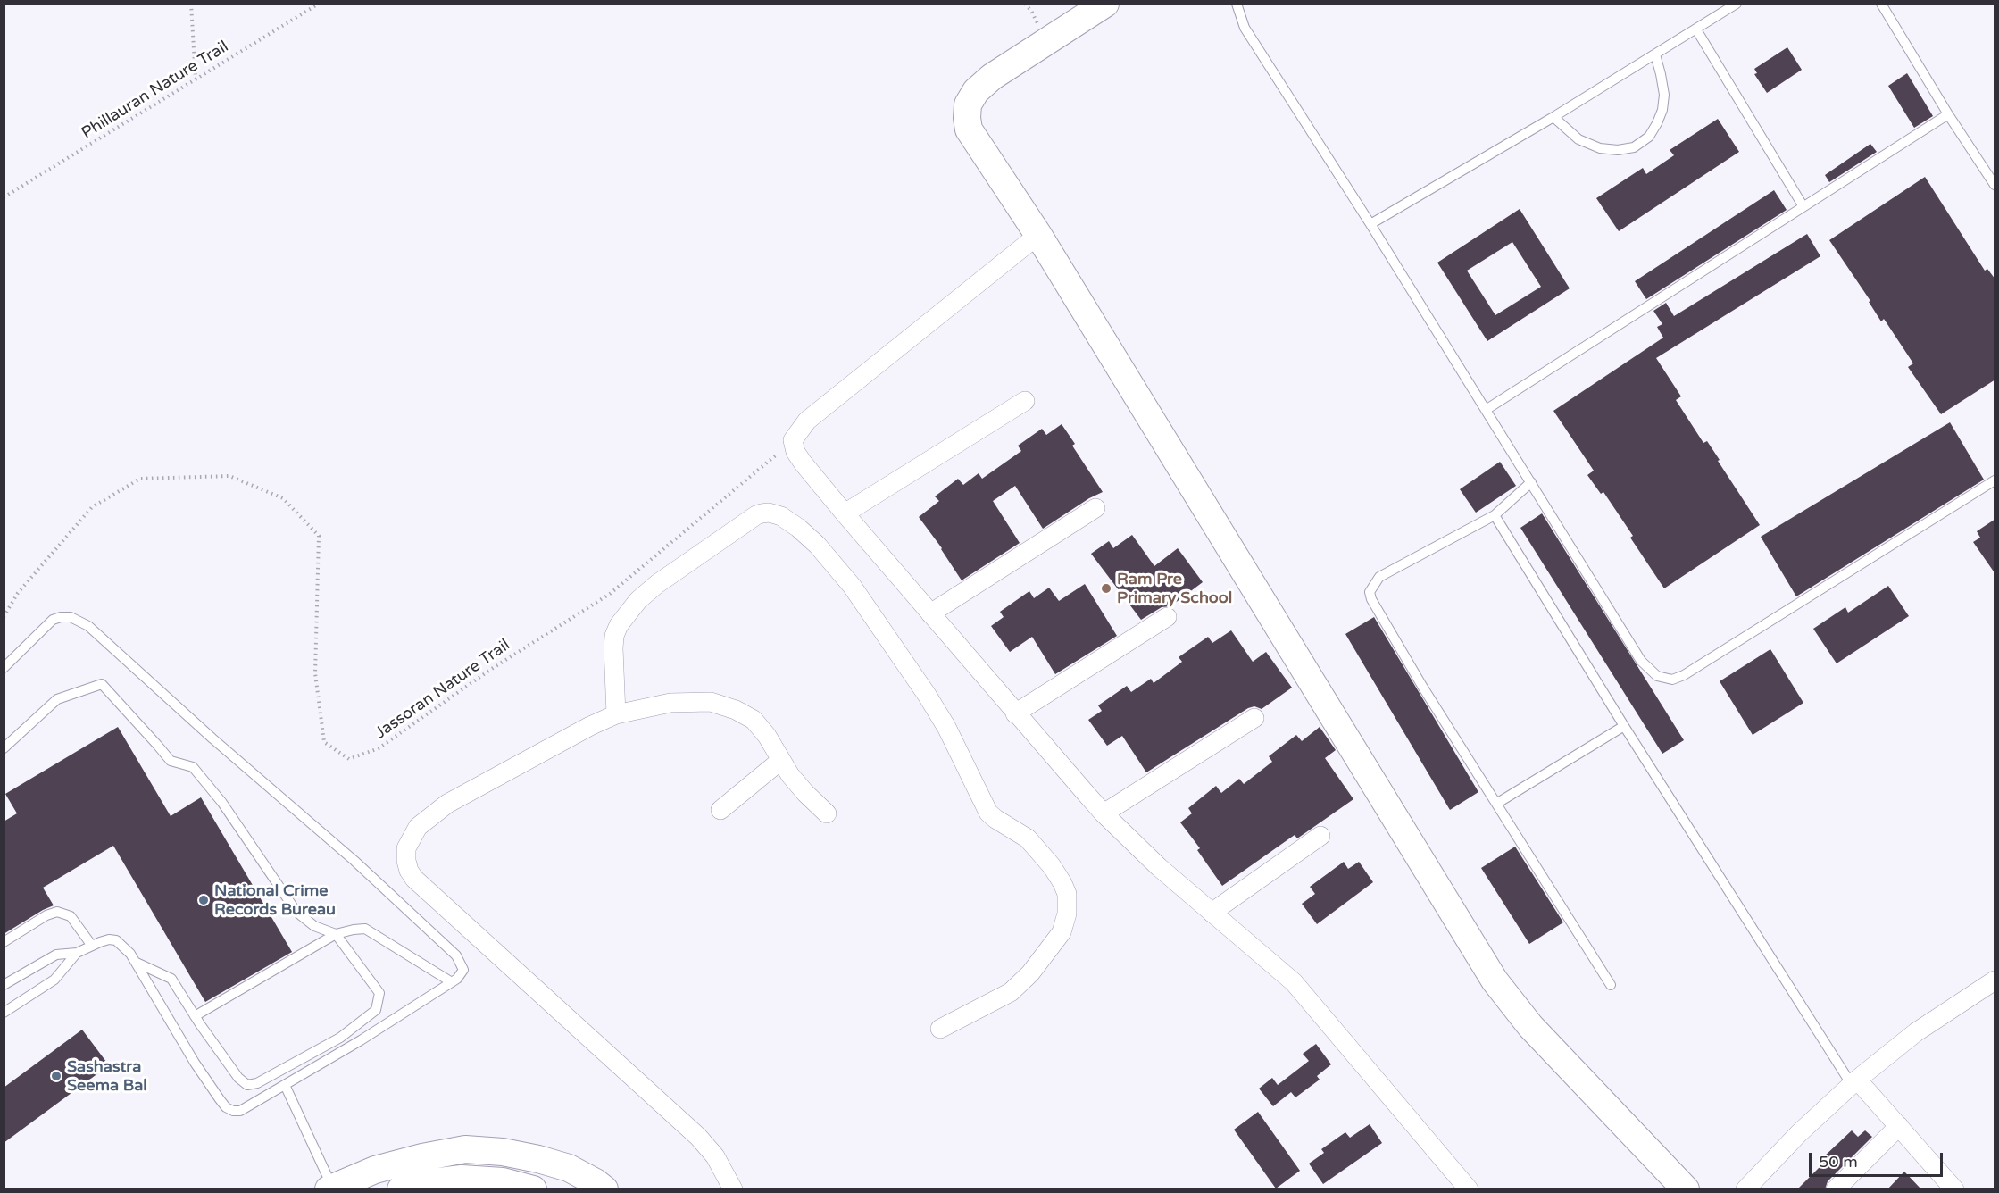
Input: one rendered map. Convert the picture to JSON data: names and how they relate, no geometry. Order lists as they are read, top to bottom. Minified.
{"streets":{"path":["Phillauran Nature Trail","Jassoran Nature Trail"]},"places":["Ram Pre Primary School","National Crime Records Bureau","Sashastra Seema Bal"],"scale_bar":"50 m"}
